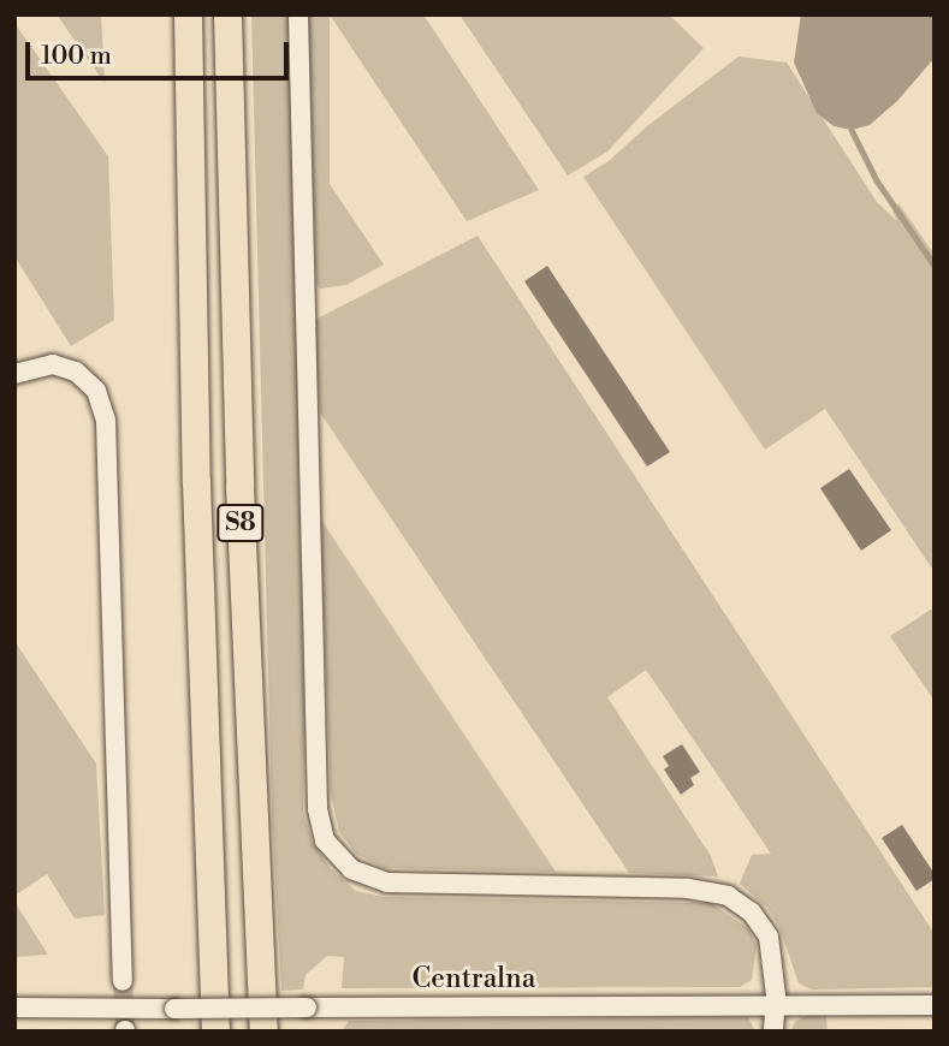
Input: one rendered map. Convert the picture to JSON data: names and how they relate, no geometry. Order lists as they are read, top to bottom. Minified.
{"streets":{"highway":["S8"],"street":["Centralna"]},"scale_bar":"100 m"}
